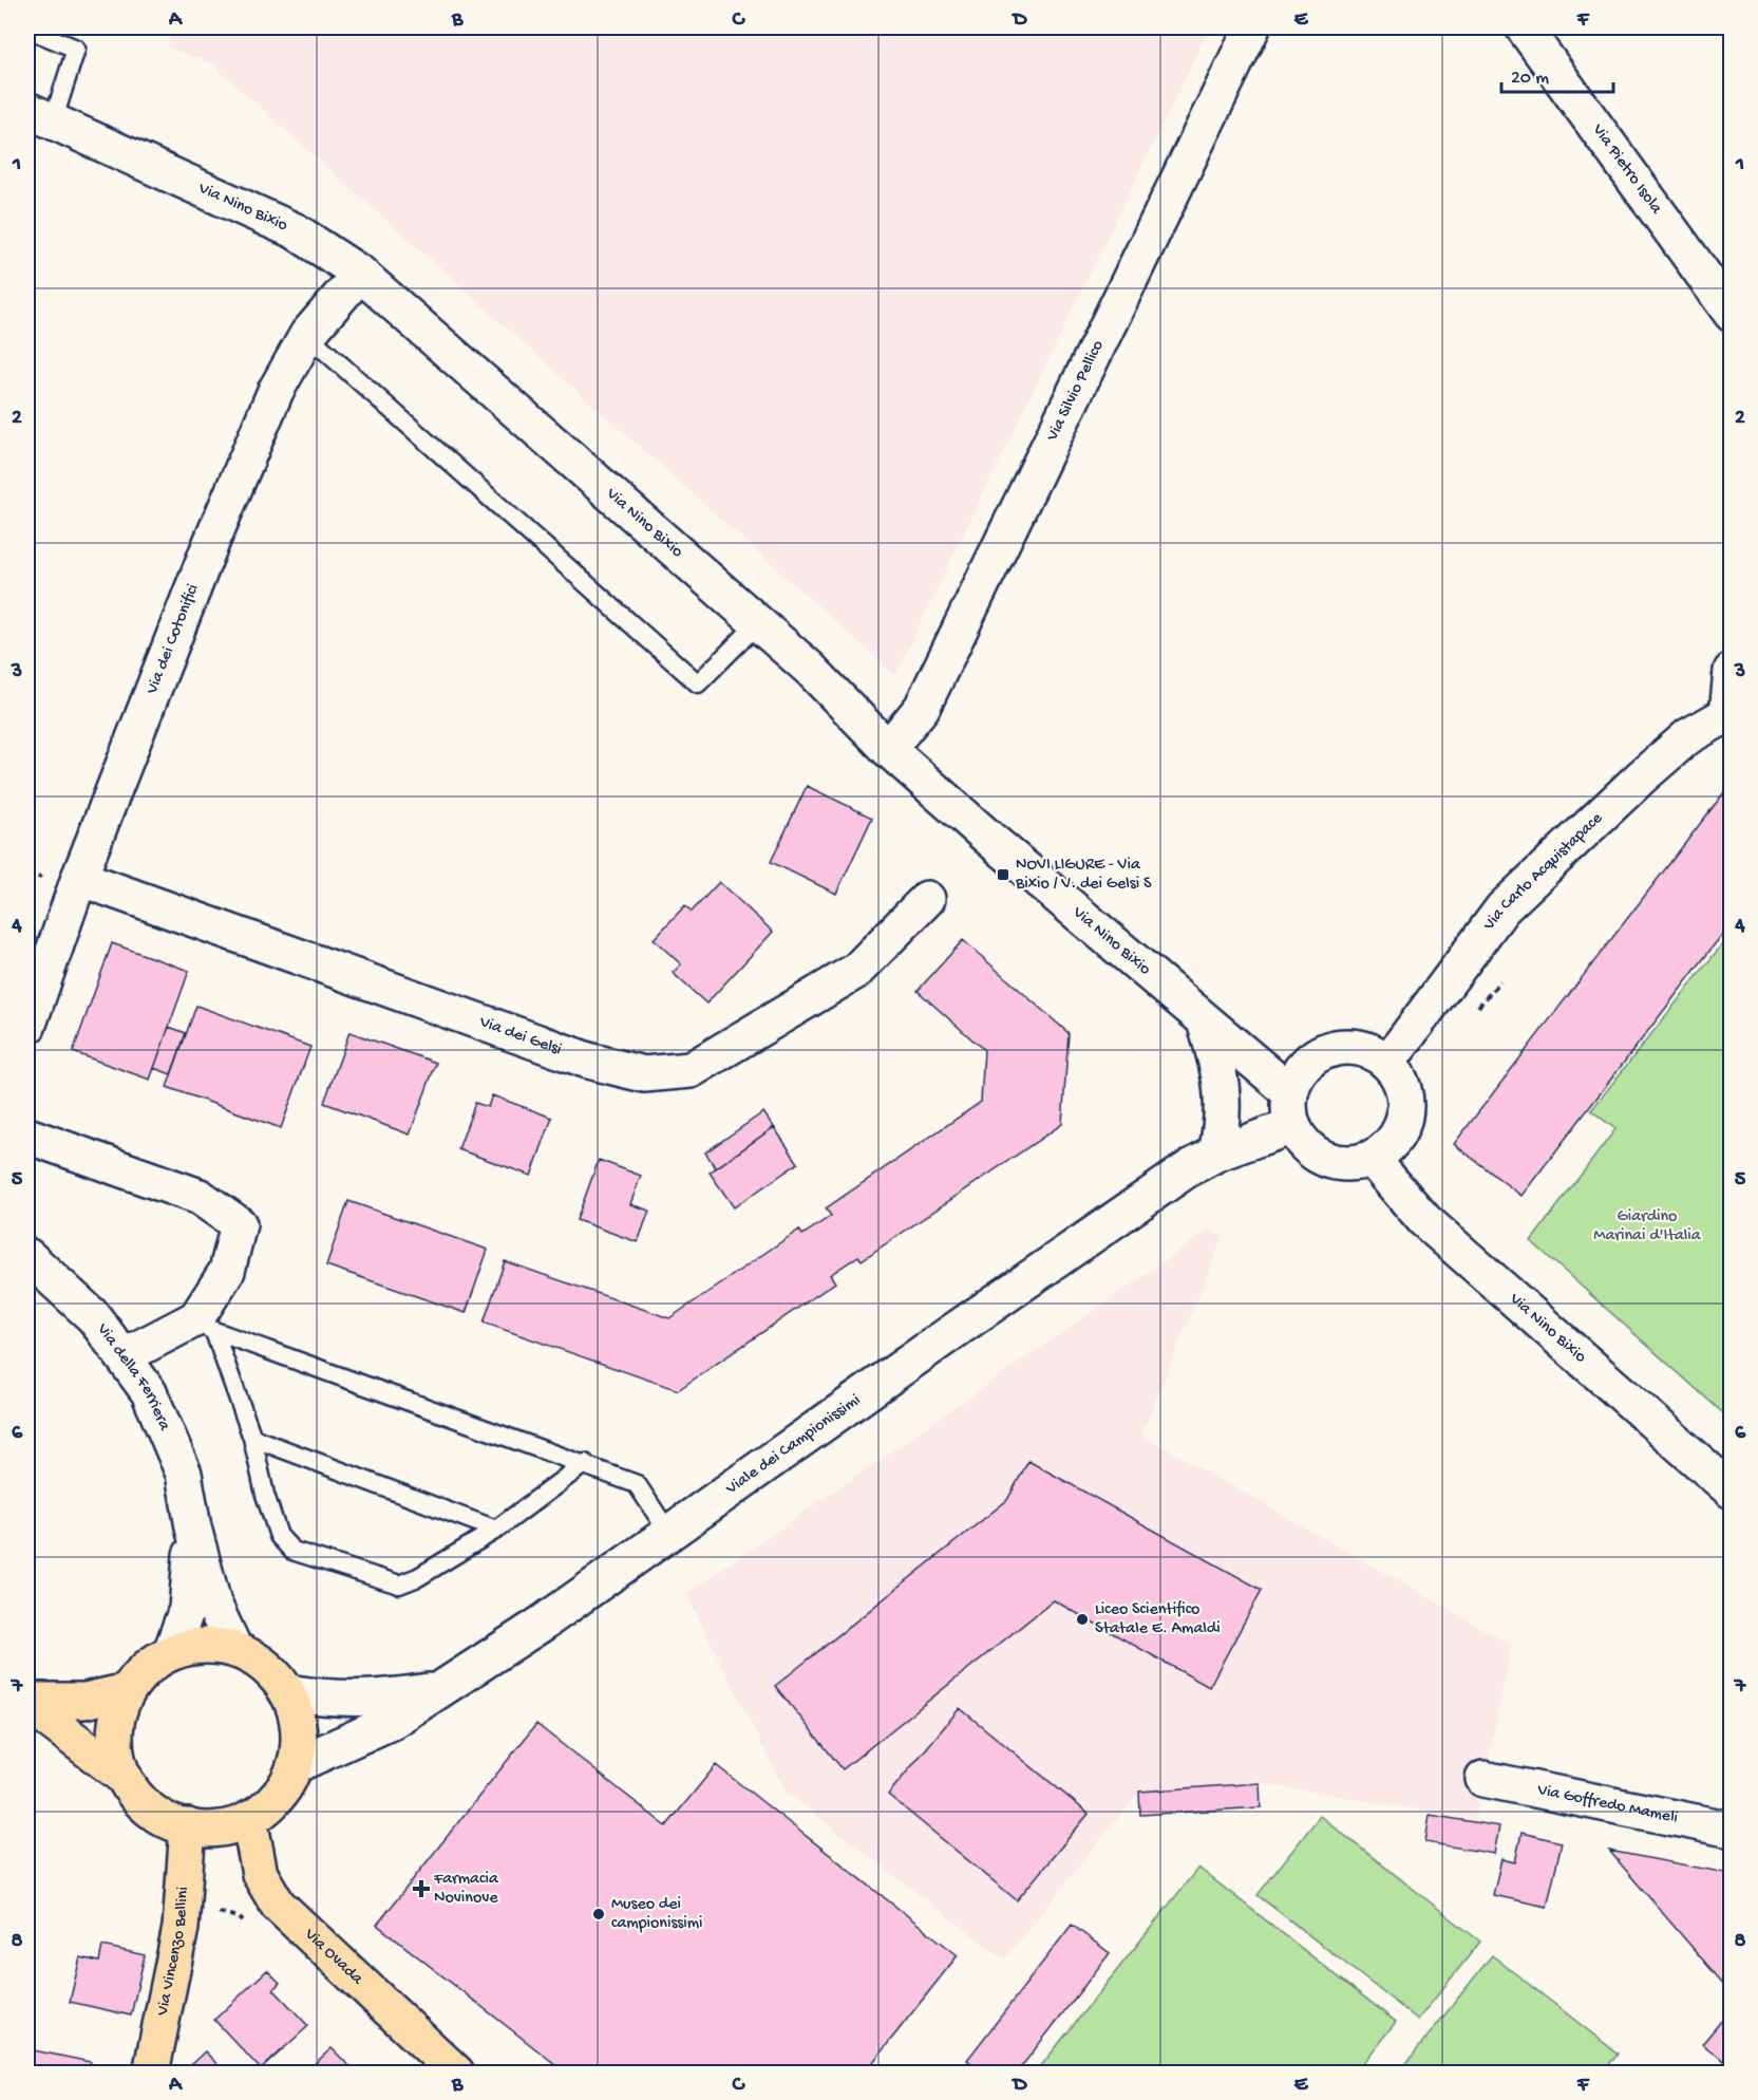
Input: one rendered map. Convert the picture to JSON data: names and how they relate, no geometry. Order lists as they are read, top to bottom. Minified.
{"streets":{"main road":["Via Vincenzo Bellini","Via Ovada"],"street":["Via Pietro Isola","Via Nino Bixio","Via Silvio Pellico","Via dei Cotonifici","Via Carlo Acquistapace","Via dei Gelsi","Via della Ferriera","Viale dei Campionissimi","Via Goffredo Mameli"]},"crossings":[["Via Nino Bixio","Via Silvio Pellico"],["Via Nino Bixio","Via dei Cotonifici"],["Via Nino Bixio","Via Carlo Acquistapace"],["Via Nino Bixio","Viale dei Campionissimi"],["Via dei Cotonifici","Via dei Gelsi"],["Via Carlo Acquistapace","Viale dei Campionissimi"],["Via della Ferriera","Viale dei Campionissimi"],["Via della Ferriera","Via Vincenzo Bellini"],["Via della Ferriera","Via Ovada"],["Viale dei Campionissimi","Via Vincenzo Bellini"],["Viale dei Campionissimi","Via Ovada"],["Via Vincenzo Bellini","Via Ovada"]],"parks":["Giardino Marinai d'Italia"],"places":{"transit":["NOVI LIGURE - Via Bixio / V. dei Gelsi S"],"other":["Liceo Scientifico Statale E. Amaldi","Museo dei campionissimi"],"health":["Farmacia Novinove"]},"scale_bar":"20 m","grid":{"columns":["A","B","C","D","E","F"],"rows":["1","2","3","4","5","6","7","8"]}}
